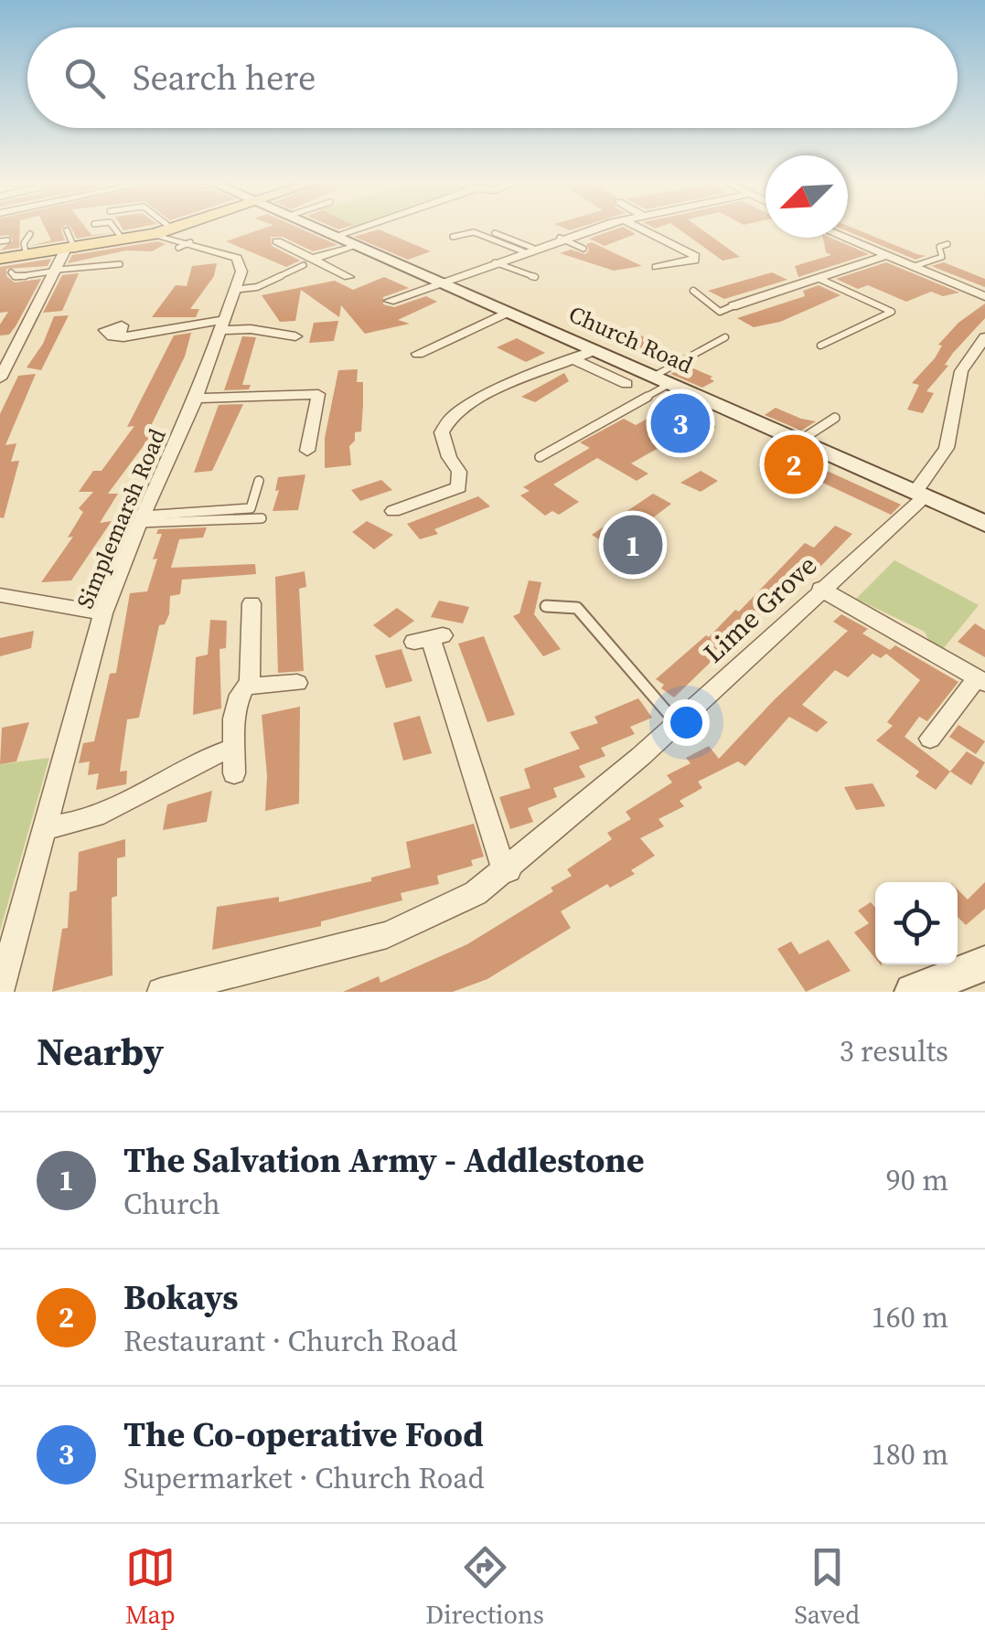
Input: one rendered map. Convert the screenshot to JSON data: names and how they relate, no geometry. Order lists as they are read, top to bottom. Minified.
{"streets":{"main road":["Church Road"],"street":["Simplemarsh Road","Lime Grove"]},"crossings":[["Church Road","Lime Grove"]],"north":"bottom left","page":{"search":"Search here","pins":["3","2","1"],"heading":["Nearby","3 results"],"list":[{"mark":"1","name":"The Salvation Army - Addlestone","note":"Church","value":"90 m"},{"mark":"2","name":"Bokays","note":"Restaurant · Church Road","value":"160 m"},{"mark":"3","name":"The Co-operative Food","note":"Supermarket · Church Road","value":"180 m"}],"nav":["Map","Directions","Saved"]}}
